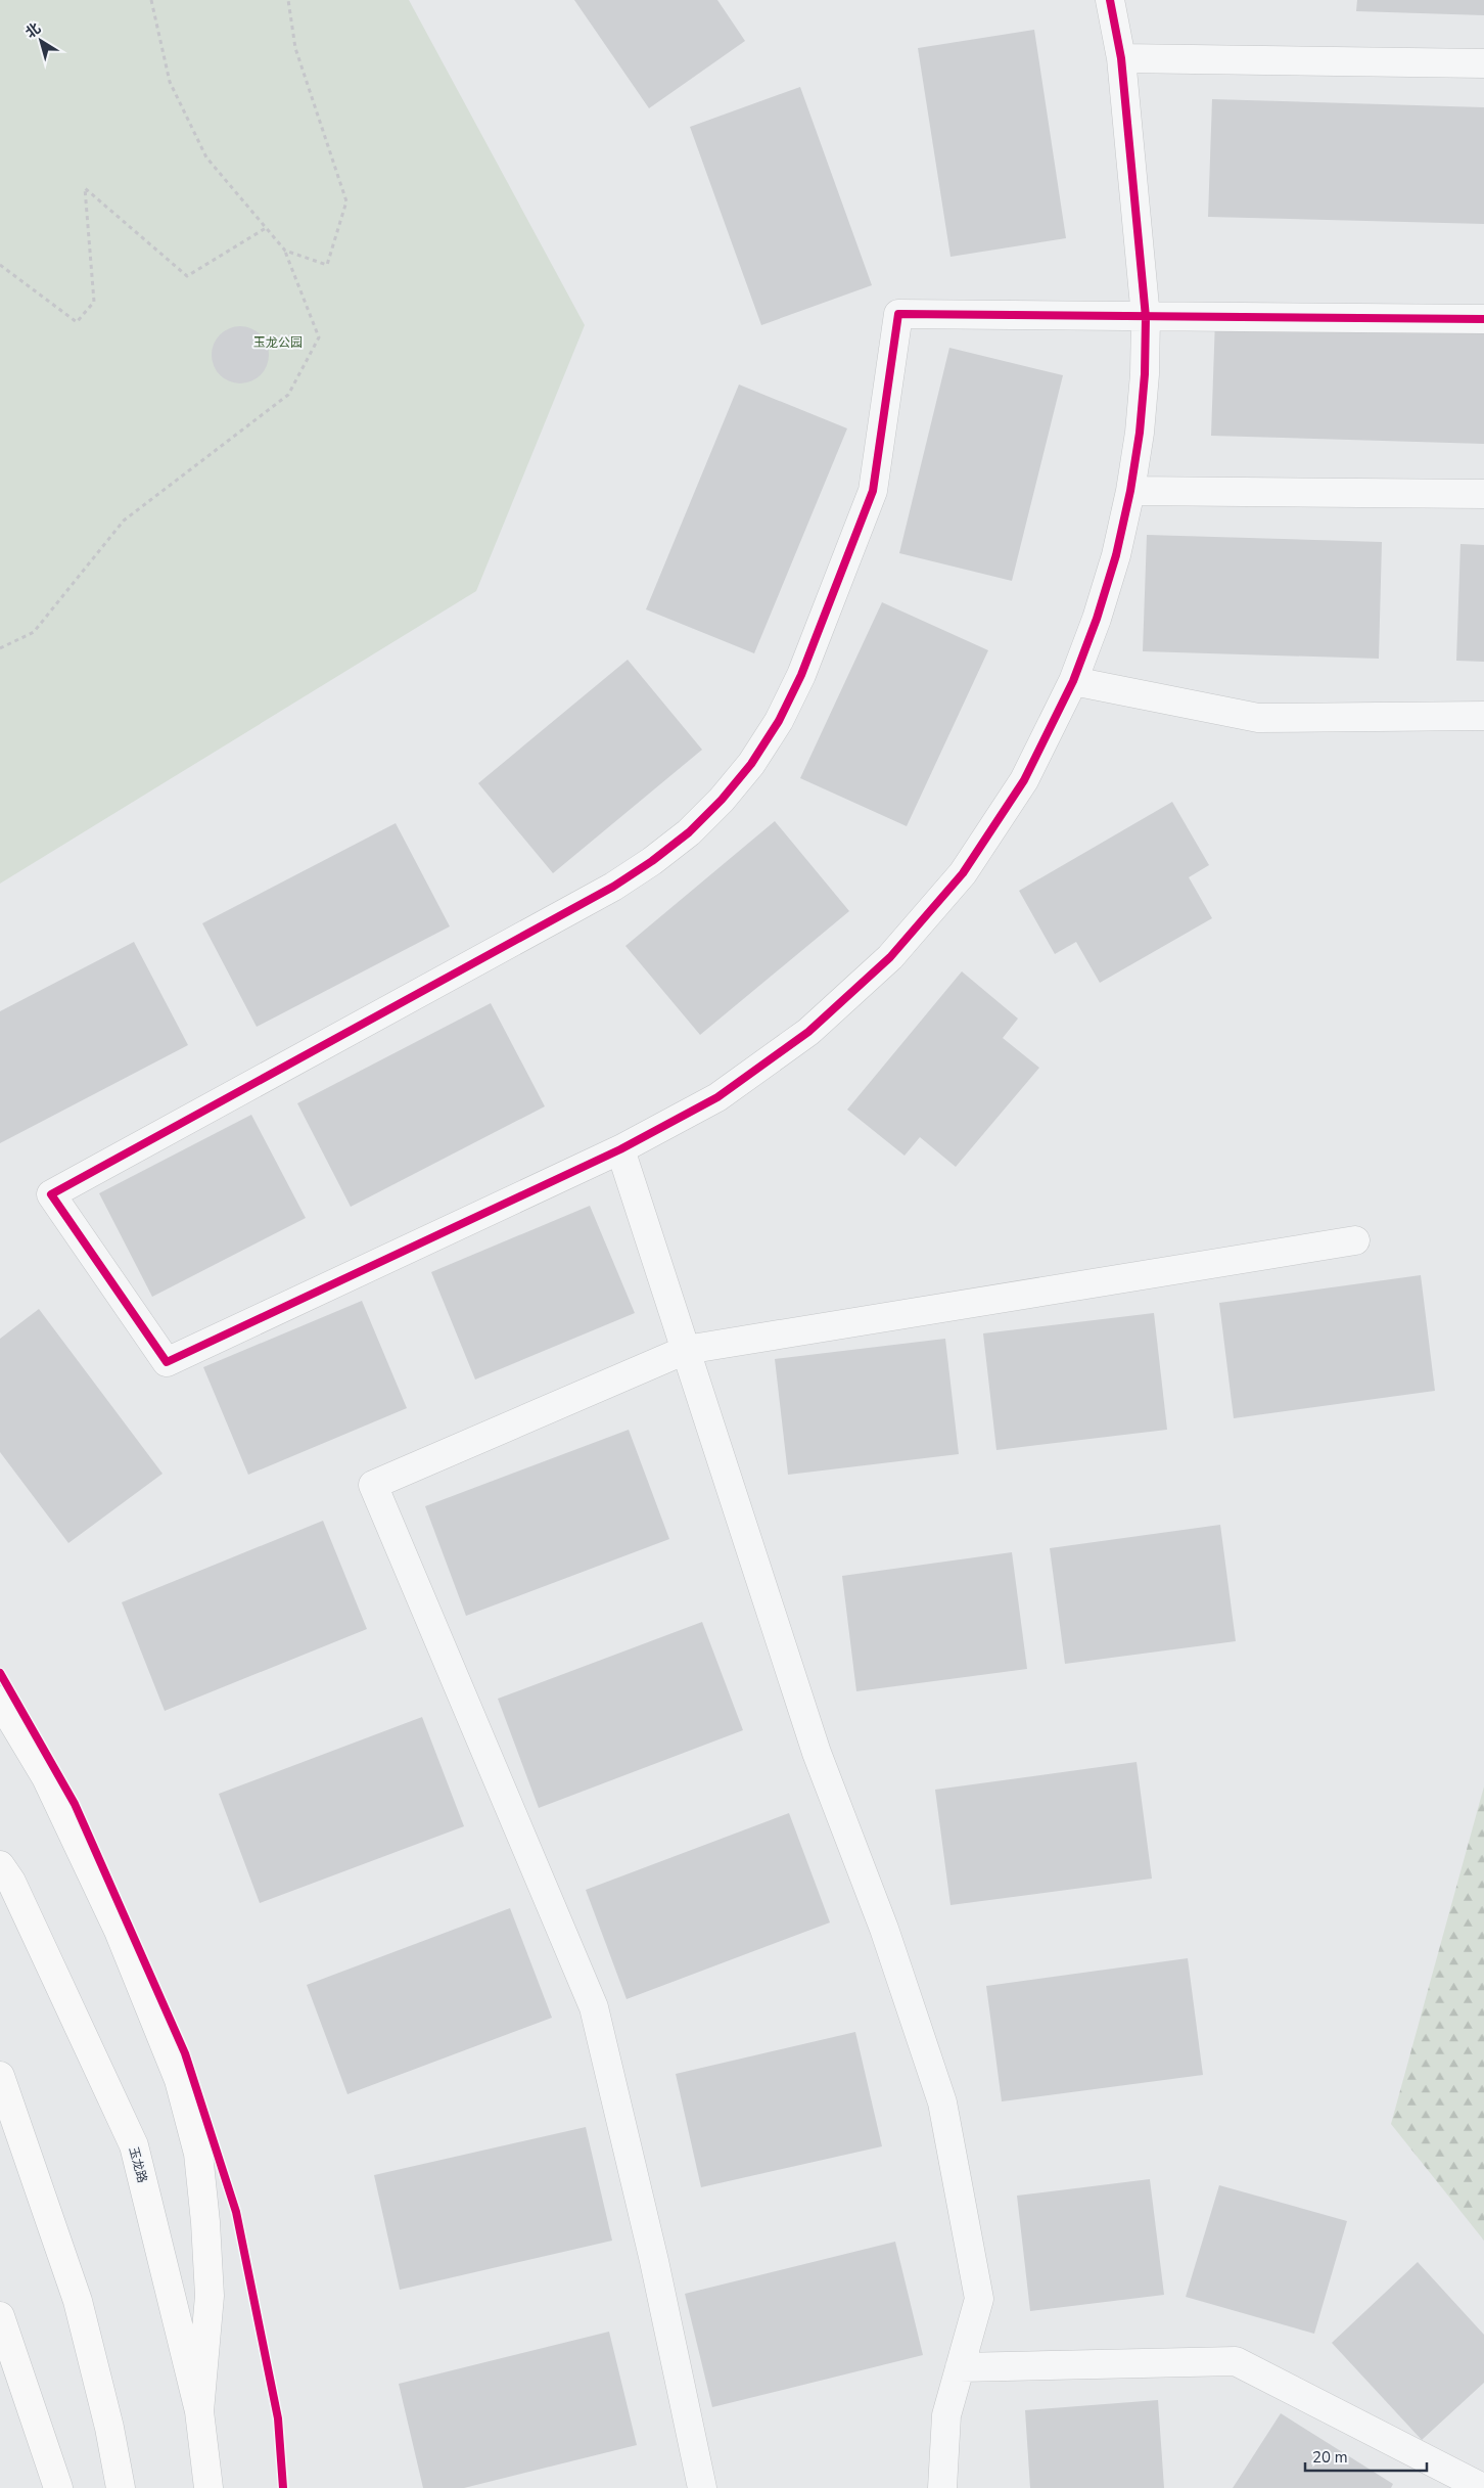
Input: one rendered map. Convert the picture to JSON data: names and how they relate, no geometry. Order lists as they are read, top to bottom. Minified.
{"streets":{"main road":["玉龙路"]},"parks":["玉龙公园"],"scale_bar":"20 m","north":"top left"}
